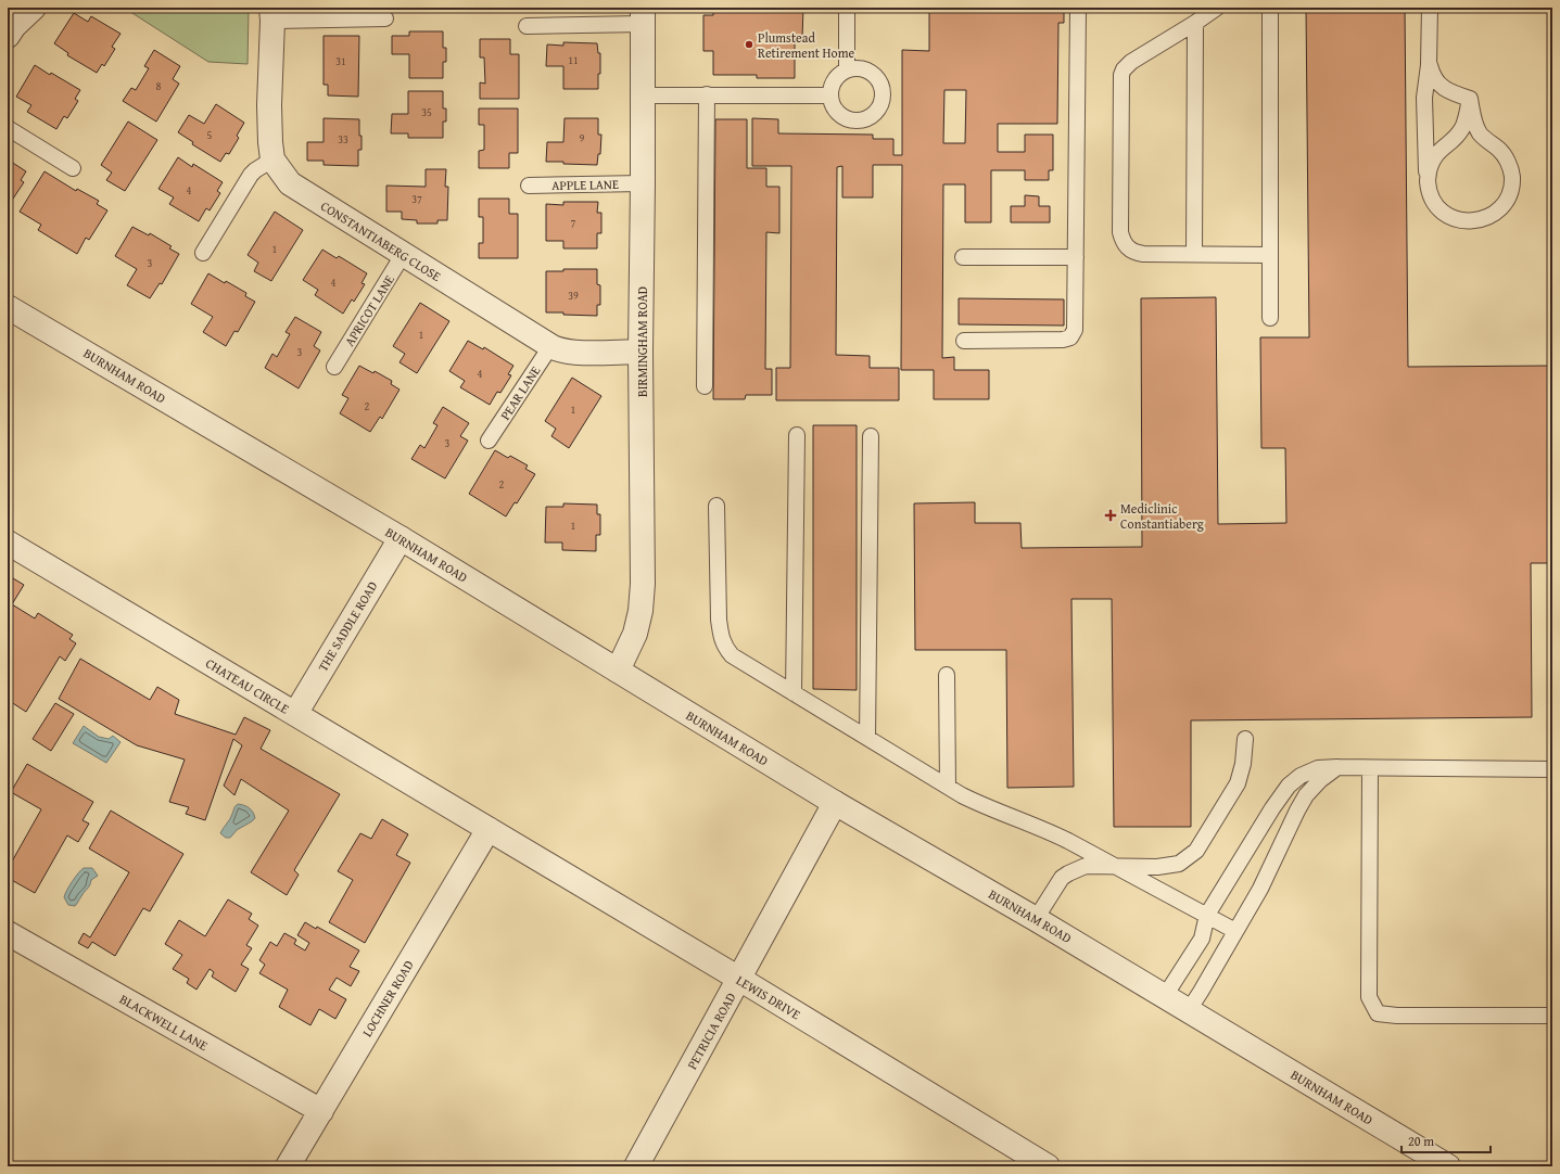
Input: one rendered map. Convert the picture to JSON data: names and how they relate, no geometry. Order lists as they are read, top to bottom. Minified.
{"streets":{"street":["CONSTANTIABERG CLOSE","BIRMINGHAM ROAD","BURNHAM ROAD","THE SADDLE ROAD","CHATEAU CIRCLE","LEWIS DRIVE","LOCHNER ROAD","BLACKWELL LANE","PETRICIA ROAD"],"lane":["APPLE LANE","APRICOT LANE","PEAR LANE"]},"crossings":[["APPLE LANE","BIRMINGHAM ROAD"],["CONSTANTIABERG CLOSE","APRICOT LANE"],["CONSTANTIABERG CLOSE","BIRMINGHAM ROAD"],["CONSTANTIABERG CLOSE","PEAR LANE"],["BIRMINGHAM ROAD","BURNHAM ROAD"],["BURNHAM ROAD","THE SADDLE ROAD"],["BURNHAM ROAD","PETRICIA ROAD"],["THE SADDLE ROAD","CHATEAU CIRCLE"],["CHATEAU CIRCLE","LEWIS DRIVE"],["CHATEAU CIRCLE","LOCHNER ROAD"],["LEWIS DRIVE","LOCHNER ROAD"],["LEWIS DRIVE","PETRICIA ROAD"],["LOCHNER ROAD","BLACKWELL LANE"]],"places":{"other":["Plumstead Retirement Home"],"health":["Mediclinic Constantiaberg"]},"house_numbers":["11","31","8","35","5","9","33","4","37","7","1","3","4","39","1","3","4","2","1","3","2","1"],"scale_bar":"20 m"}
